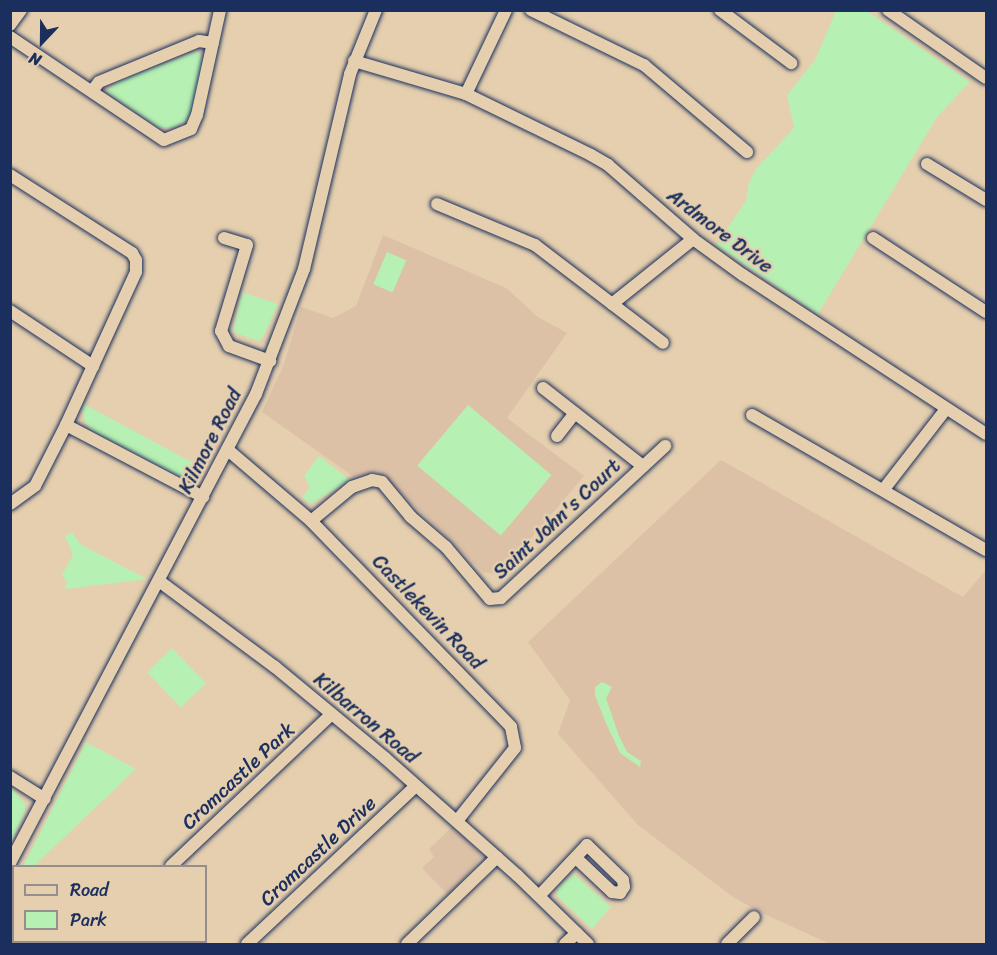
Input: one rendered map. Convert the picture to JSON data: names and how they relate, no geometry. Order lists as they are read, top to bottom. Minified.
{"streets":{"street":["Ardmore Drive","Kilmore Road","Saint John's Court","Castlekevin Road","Kilbarron Road","Cromcastle Park","Cromcastle Drive"]},"crossings":[["Ardmore Drive","Kilmore Road"],["Kilmore Road","Castlekevin Road"],["Kilmore Road","Kilbarron Road"],["Saint John's Court","Castlekevin Road"],["Castlekevin Road","Kilbarron Road"],["Kilbarron Road","Cromcastle Park"],["Kilbarron Road","Cromcastle Drive"]],"legend":["Road","Park"],"north":"bottom"}
